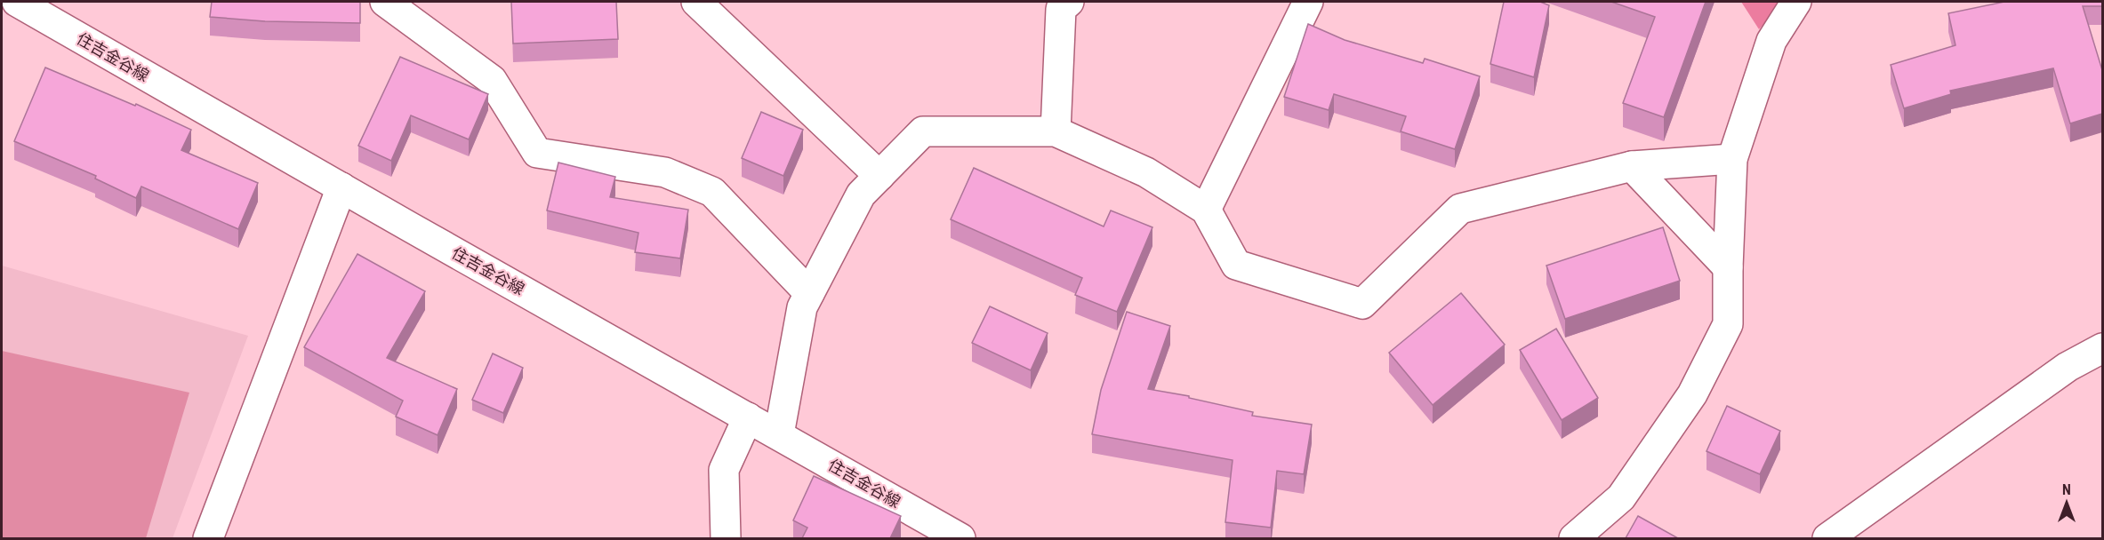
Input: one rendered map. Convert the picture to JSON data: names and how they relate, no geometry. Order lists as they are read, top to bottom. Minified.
{"streets":{"street":["住吉金谷線"]},"north":"top"}
